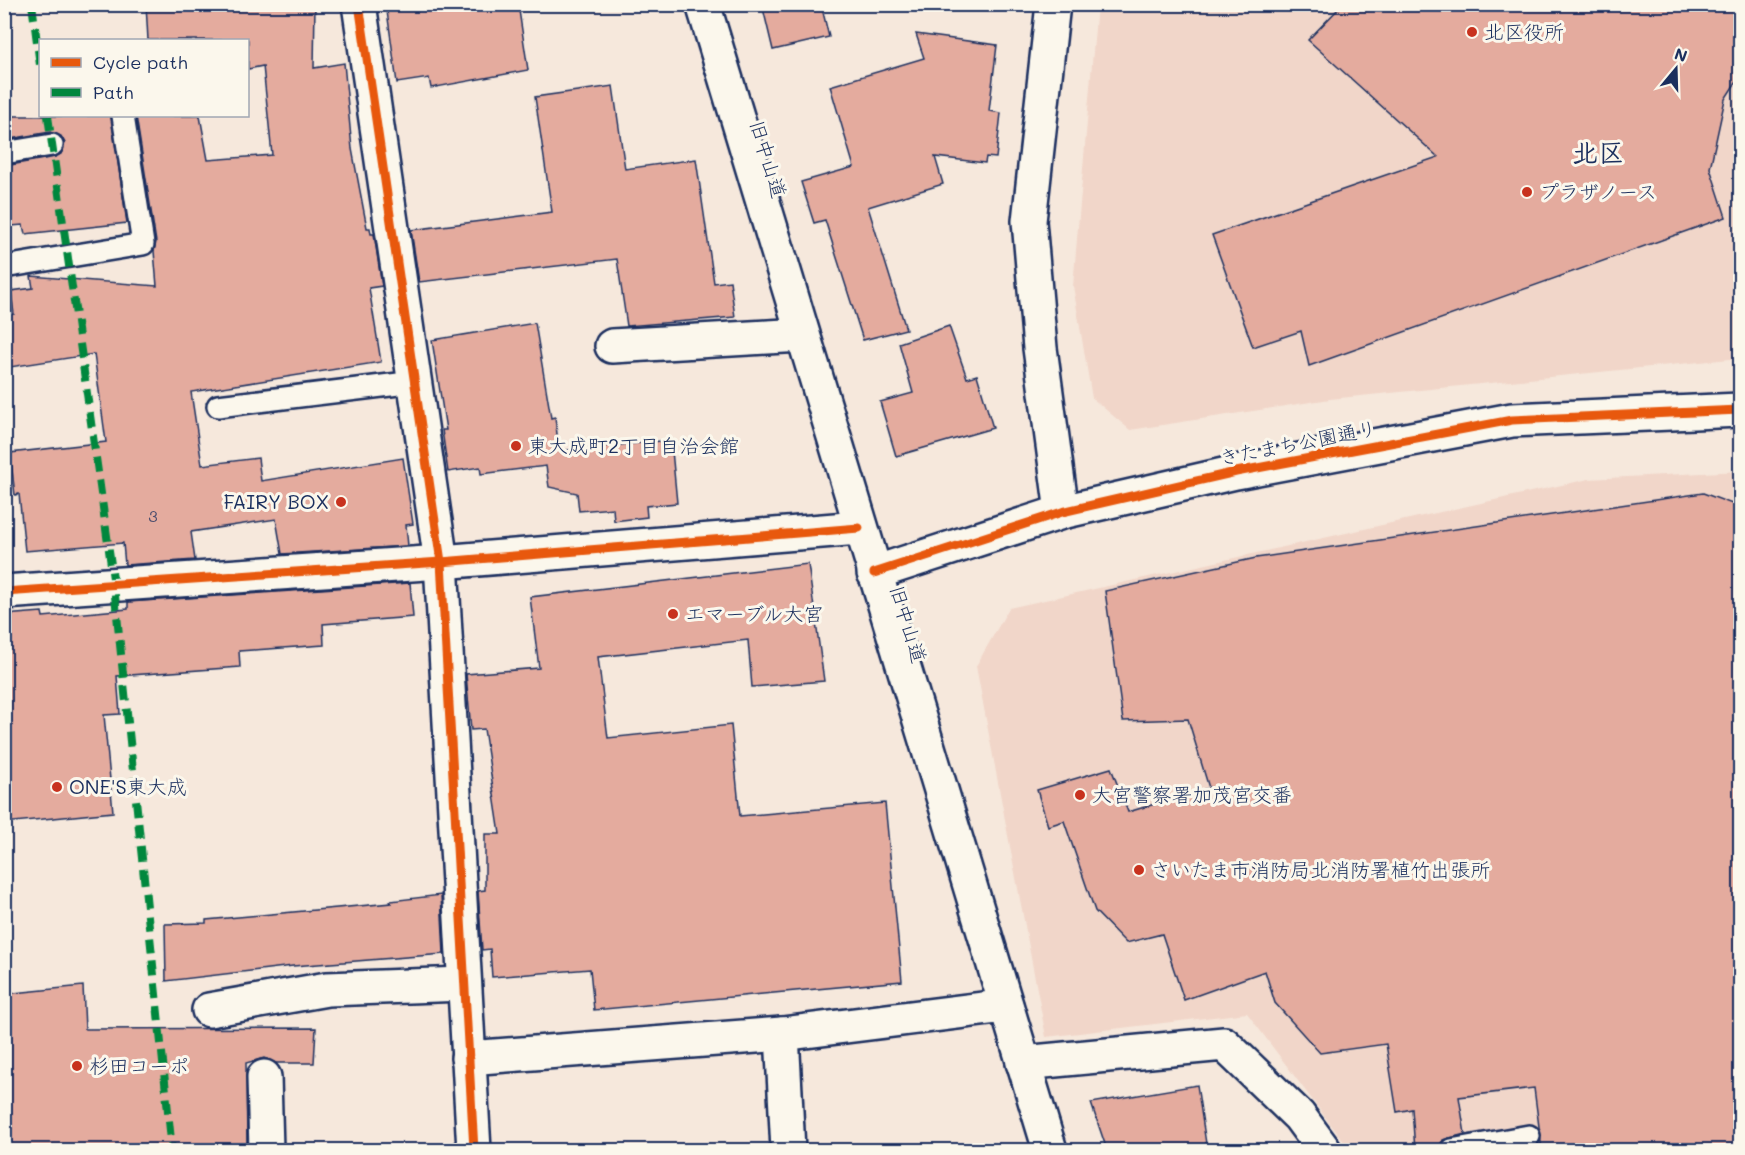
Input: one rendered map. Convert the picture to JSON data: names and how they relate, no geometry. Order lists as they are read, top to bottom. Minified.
{"streets":{"street":["旧中山道","きたまち公園通り"]},"crossings":[["旧中山道","きたまち公園通り"]],"districts":["北区"],"places":["北区役所","プラザノース","東大成町2丁目自治会館","FAIRY BOX","エマーブル大宮","ONE'S東大成","大宮警察署加茂宮交番","さいたま市消防局北消防署植竹出張所","杉田コーポ"],"house_numbers":["3"],"legend":["Cycle path","Path"],"north":"top"}
